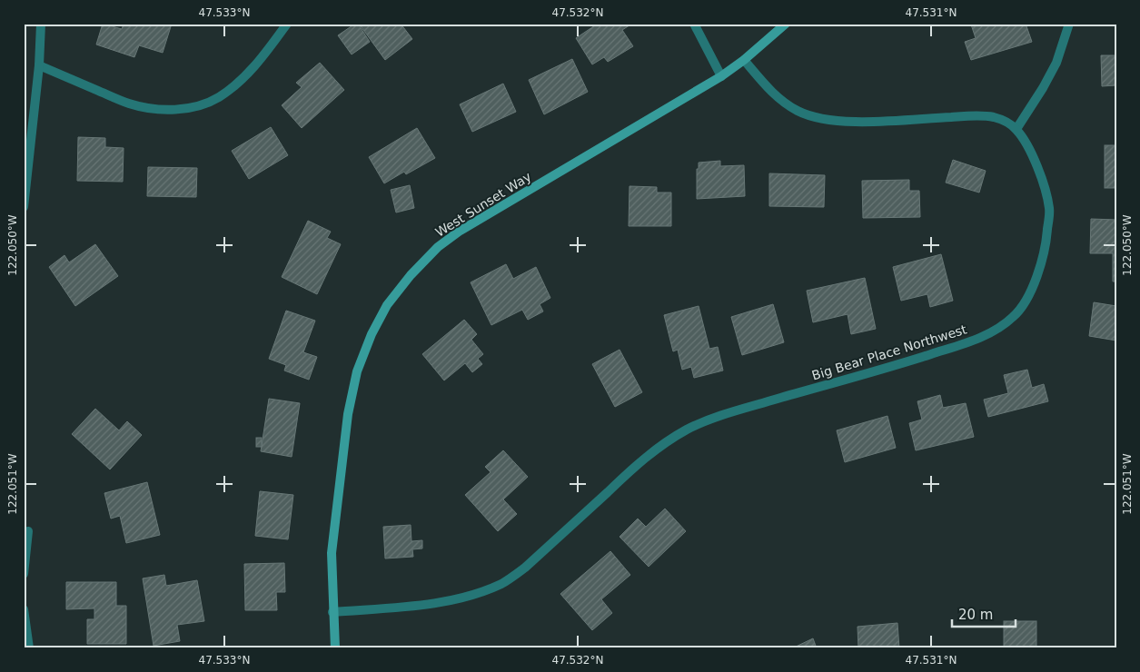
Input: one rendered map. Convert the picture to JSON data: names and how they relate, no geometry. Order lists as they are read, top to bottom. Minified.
{"streets":{"street":["West Sunset Way","Big Bear Place Northwest"]},"crossings":[["West Sunset Way","Big Bear Place Northwest"]],"scale_bar":"20 m","coordinates":["47.533°N","47.532°N","47.531°N","122.050°W","122.051°W"]}
